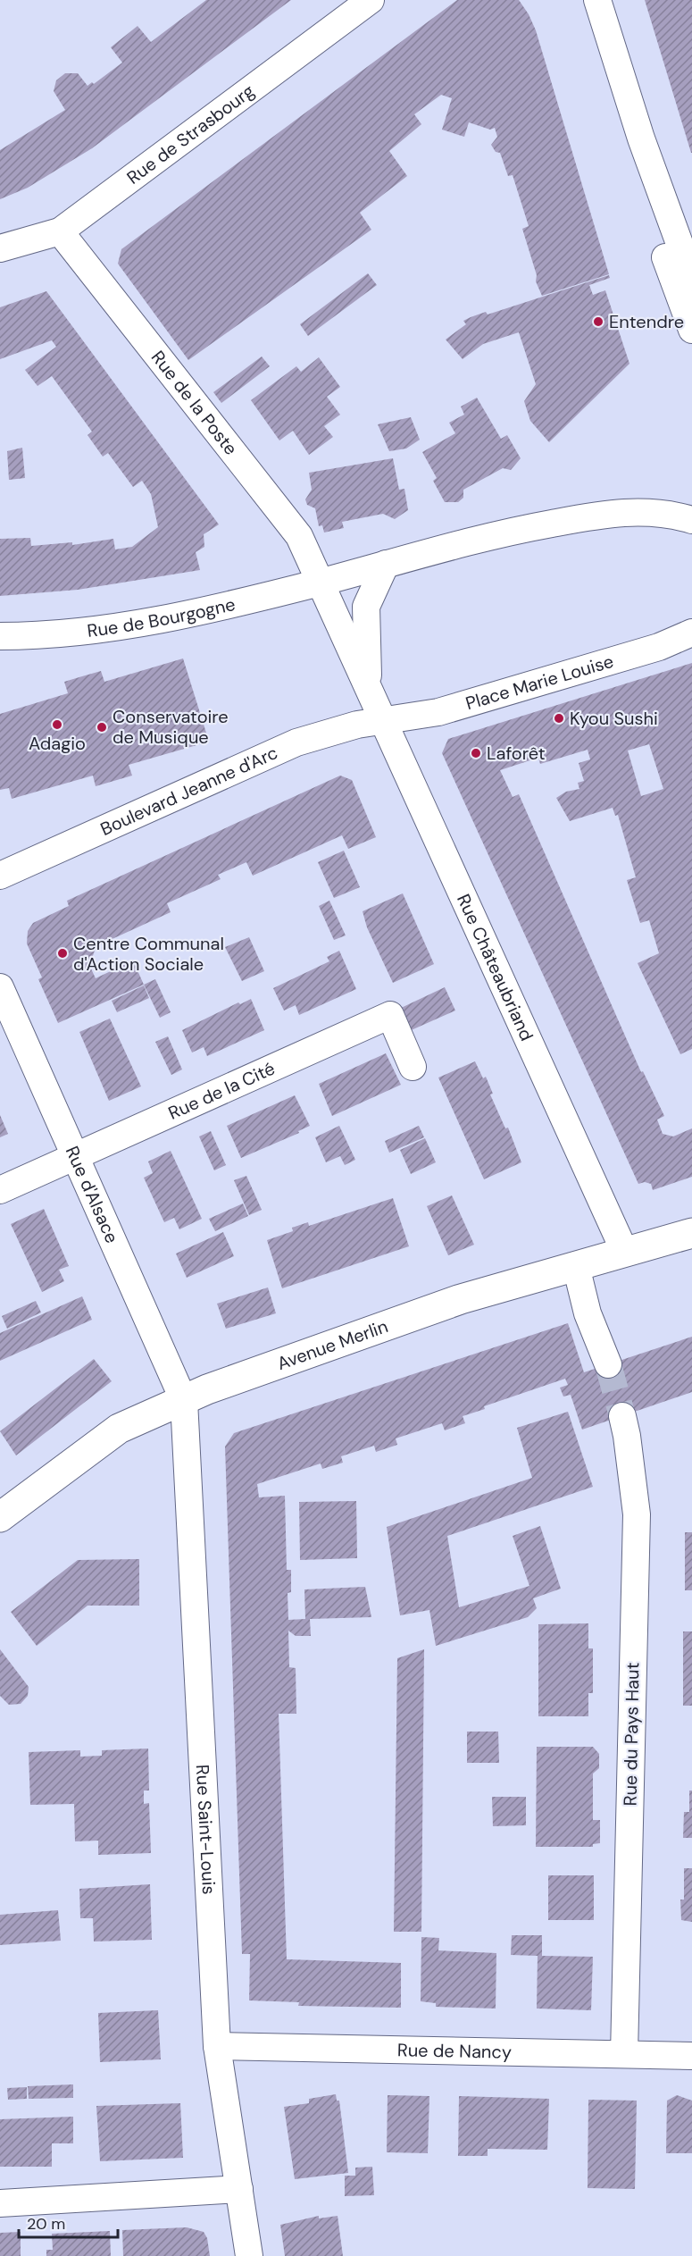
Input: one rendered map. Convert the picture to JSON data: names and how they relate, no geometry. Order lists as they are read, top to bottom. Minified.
{"streets":{"street":["Rue de Strasbourg","Rue de la Poste","Rue de Bourgogne","Place Marie Louise","Boulevard Jeanne d'Arc","Rue Châteaubriand","Rue de la Cité","Rue d'Alsace","Avenue Merlin","Rue du Pays Haut","Rue Saint-Louis","Rue de Nancy"]},"crossings":[["Rue de Strasbourg","Rue de la Poste"],["Rue de la Poste","Rue de Bourgogne"],["Place Marie Louise","Boulevard Jeanne d'Arc"],["Place Marie Louise","Rue Châteaubriand"],["Boulevard Jeanne d'Arc","Rue Châteaubriand"],["Rue Châteaubriand","Avenue Merlin"],["Rue de la Cité","Rue d'Alsace"],["Rue d'Alsace","Avenue Merlin"],["Rue d'Alsace","Rue Saint-Louis"],["Avenue Merlin","Rue Saint-Louis"],["Rue du Pays Haut","Rue de Nancy"],["Rue Saint-Louis","Rue de Nancy"]],"places":["Entendre","Kyou Sushi","Adagio","Conservatoire de Musique","Laforêt","Centre Communal d'Action Sociale"],"scale_bar":"20 m"}
